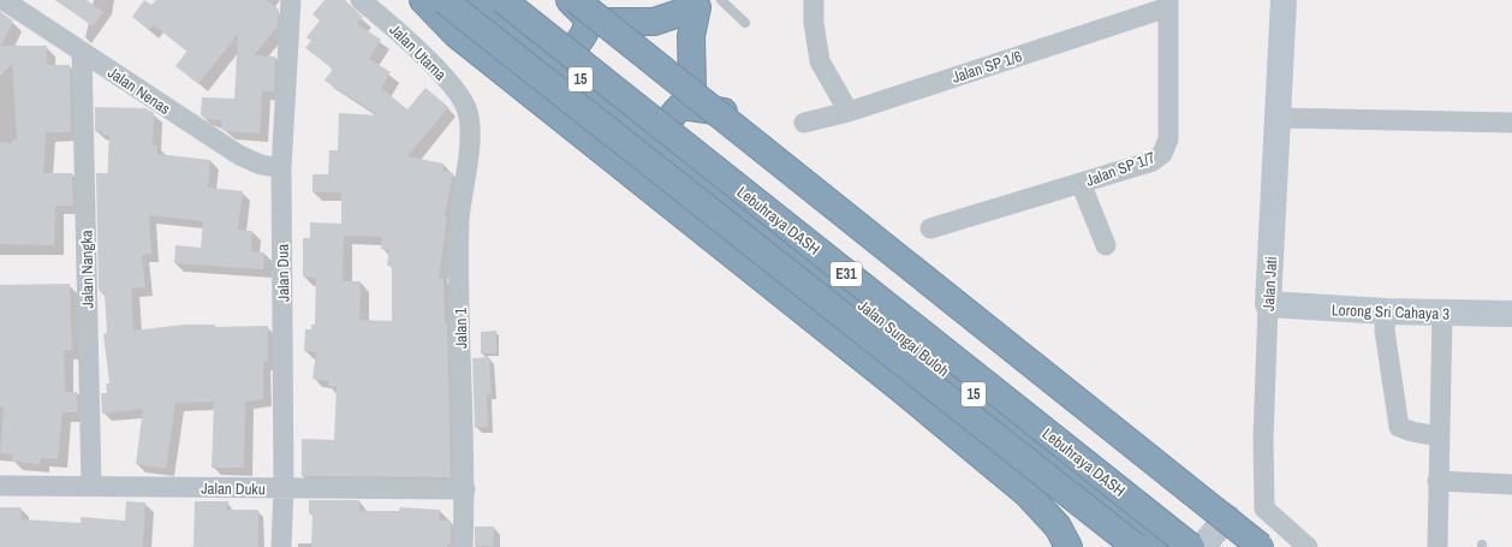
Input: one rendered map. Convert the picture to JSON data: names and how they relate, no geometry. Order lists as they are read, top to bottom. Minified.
{"streets":{"highway":["15","Lebuhraya DASH","E31","Jalan Sungai Buloh"],"street":["Jalan Utama","Jalan SP 1/6","Jalan Nenas","Jalan SP 1/7","Jalan Nangka","Jalan Dua","Jalan Jati","Lorong Sri Cahaya 3","Jalan 1","Jalan Duku"]},"crossings":[["Jalan Utama","Jalan 1"],["Jalan SP 1/6","Jalan SP 1/7"],["Jalan Nenas","Jalan Nangka"],["Jalan Nenas","Jalan Dua"],["Jalan Nangka","Jalan Duku"],["Jalan Dua","Jalan Duku"],["Jalan Jati","Lorong Sri Cahaya 3"],["Jalan 1","Jalan Duku"]]}
